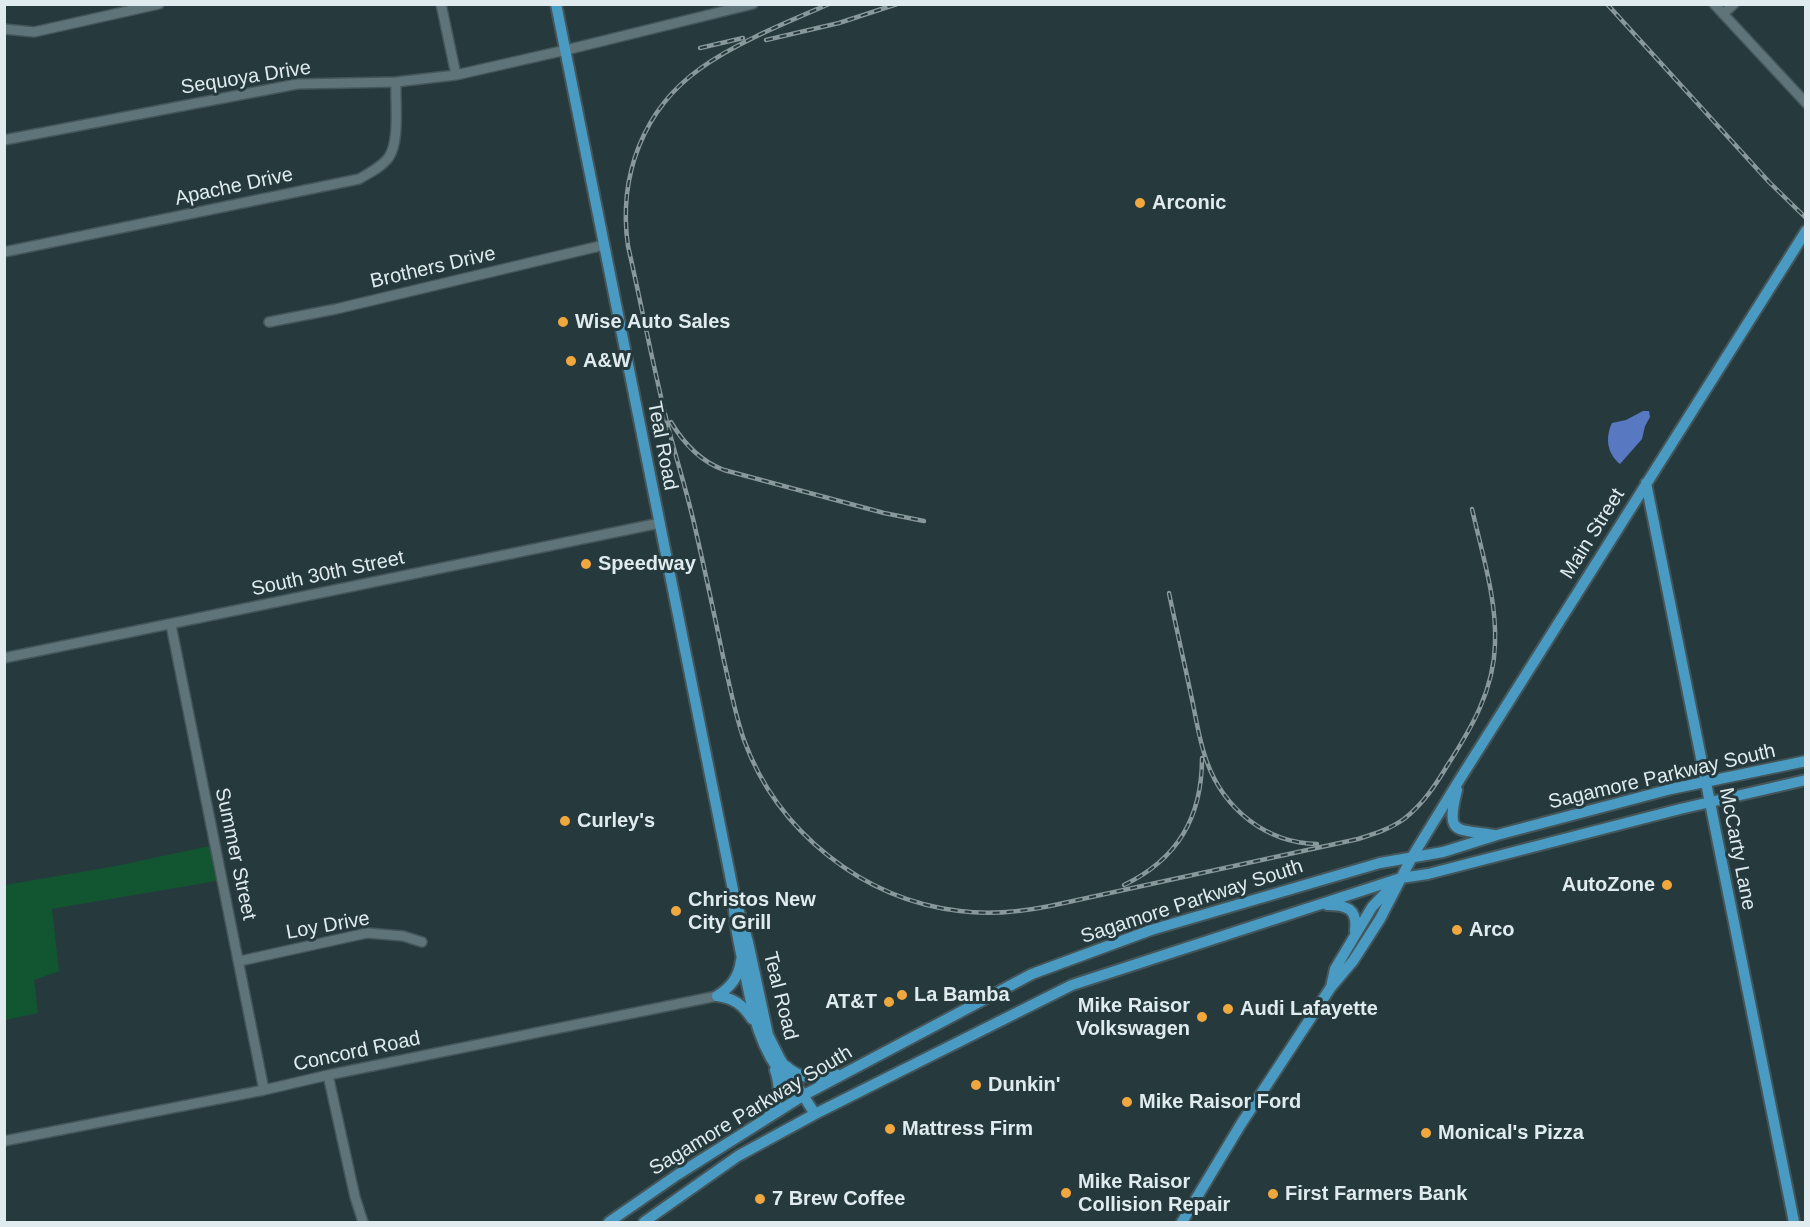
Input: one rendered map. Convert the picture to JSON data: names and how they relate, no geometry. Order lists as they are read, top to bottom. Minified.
{"streets":{"main road":["Teal Road","Main Street","Sagamore Parkway South","McCarty Lane"],"street":["Sequoya Drive","Apache Drive","Brothers Drive","South 30th Street","Summer Street","Loy Drive","Concord Road"]},"crossings":[["Sequoya Drive","Apache Drive"],["Sequoya Drive","Teal Road"],["Brothers Drive","Teal Road"],["Teal Road","South 30th Street"],["Teal Road","Sagamore Parkway South"],["Main Street","Sagamore Parkway South"],["Main Street","McCarty Lane"],["South 30th Street","Summer Street"],["Sagamore Parkway South","McCarty Lane"],["Summer Street","Loy Drive"],["Summer Street","Concord Road"]],"places":["Arconic","Wise Auto Sales","A&W","Speedway","Curley's","AutoZone","Christos New City Grill","Arco","La Bamba","AT&T","Audi Lafayette","Mike Raisor Volkswagen","Dunkin'","Mike Raisor Ford","Mattress Firm","Monical's Pizza","Mike Raisor Collision Repair","First Farmers Bank","7 Brew Coffee"]}
